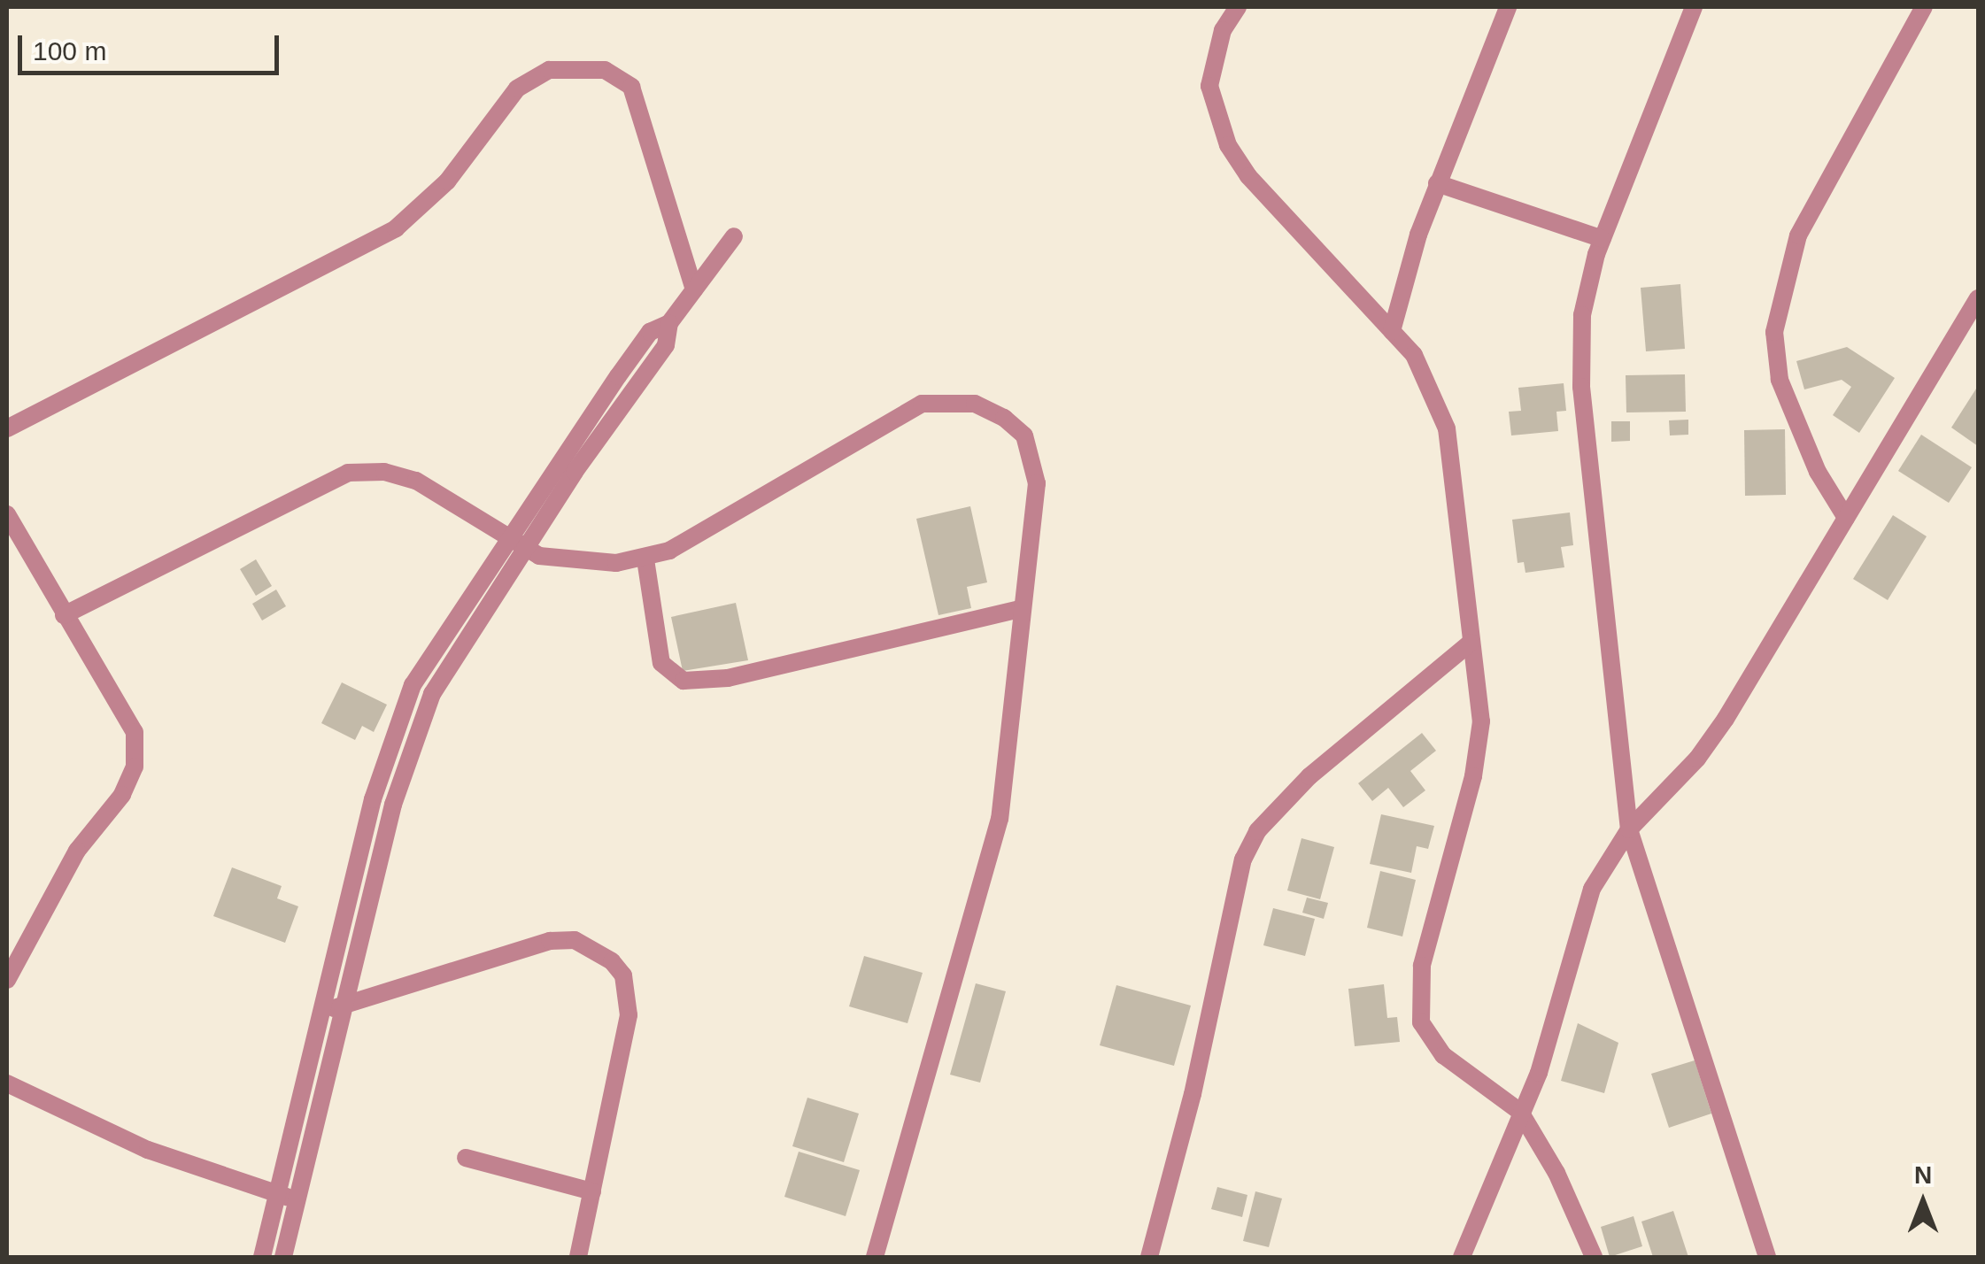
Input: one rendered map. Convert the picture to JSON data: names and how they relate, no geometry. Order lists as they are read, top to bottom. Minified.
{"scale_bar":"100 m","north":"top"}
